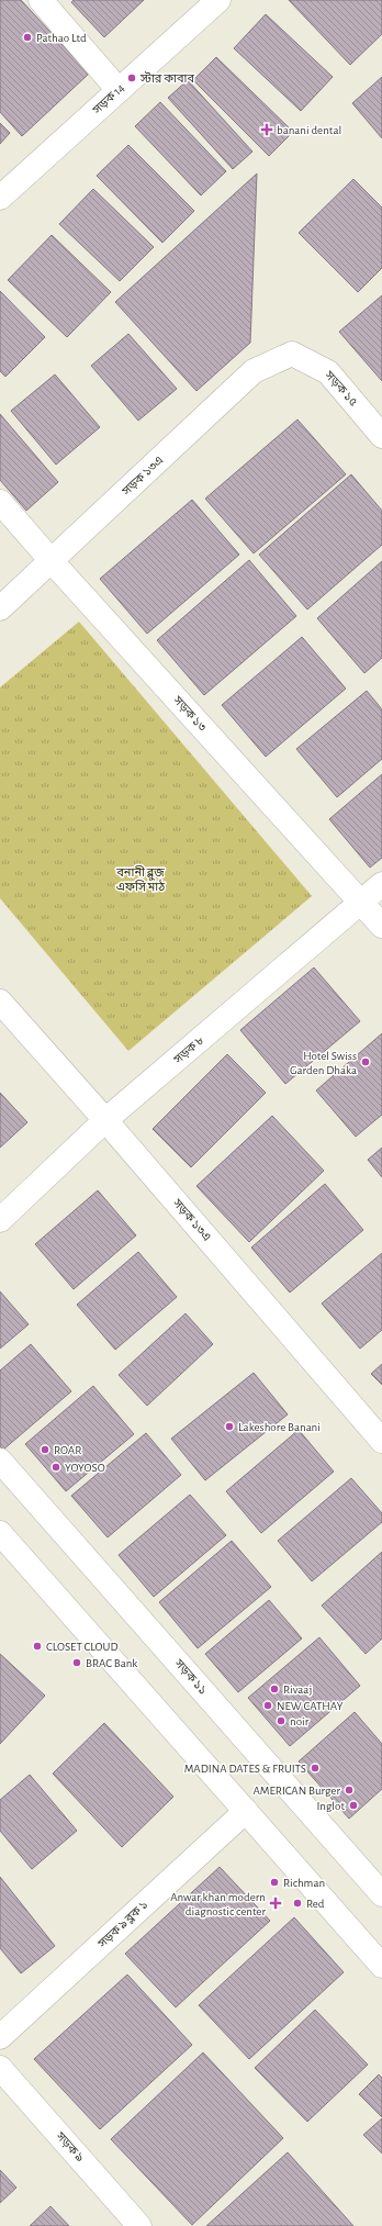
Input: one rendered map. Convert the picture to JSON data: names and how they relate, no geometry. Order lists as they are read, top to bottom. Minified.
{"streets":{"street":["সড়ক 14","সড়ক ১৫","সড়ক ১৩এ","সড়ক ১৩","সড়ক ৮","সড়ক ১১","সড়ক ৯ ব্লক ১","সড়ক ৯"]},"crossings":[["সড়ক ১৫","সড়ক ১৩এ"],["সড়ক ১৩এ","সড়ক ১৩"],["সড়ক ১৩এ","সড়ক ৮"],["সড়ক ১৩","সড়ক ৮"]],"parks":["বনানী ব্লুজ এফসি মাঠ"],"places":{"other":["Pathao Ltd","স্টার কাবাব","Hotel Swiss Garden Dhaka","Lakeshore Banani","ROAR","YOYOSO","CLOSET CLOUD","BRAC Bank","Rivaaj","NEW CATHAY","noir","MADINA DATES & FRUITS","AMERICAN Burger","Inglot","Richman","Red"],"health":["banani dental","Anwar khan modern diagnostic center"]}}
